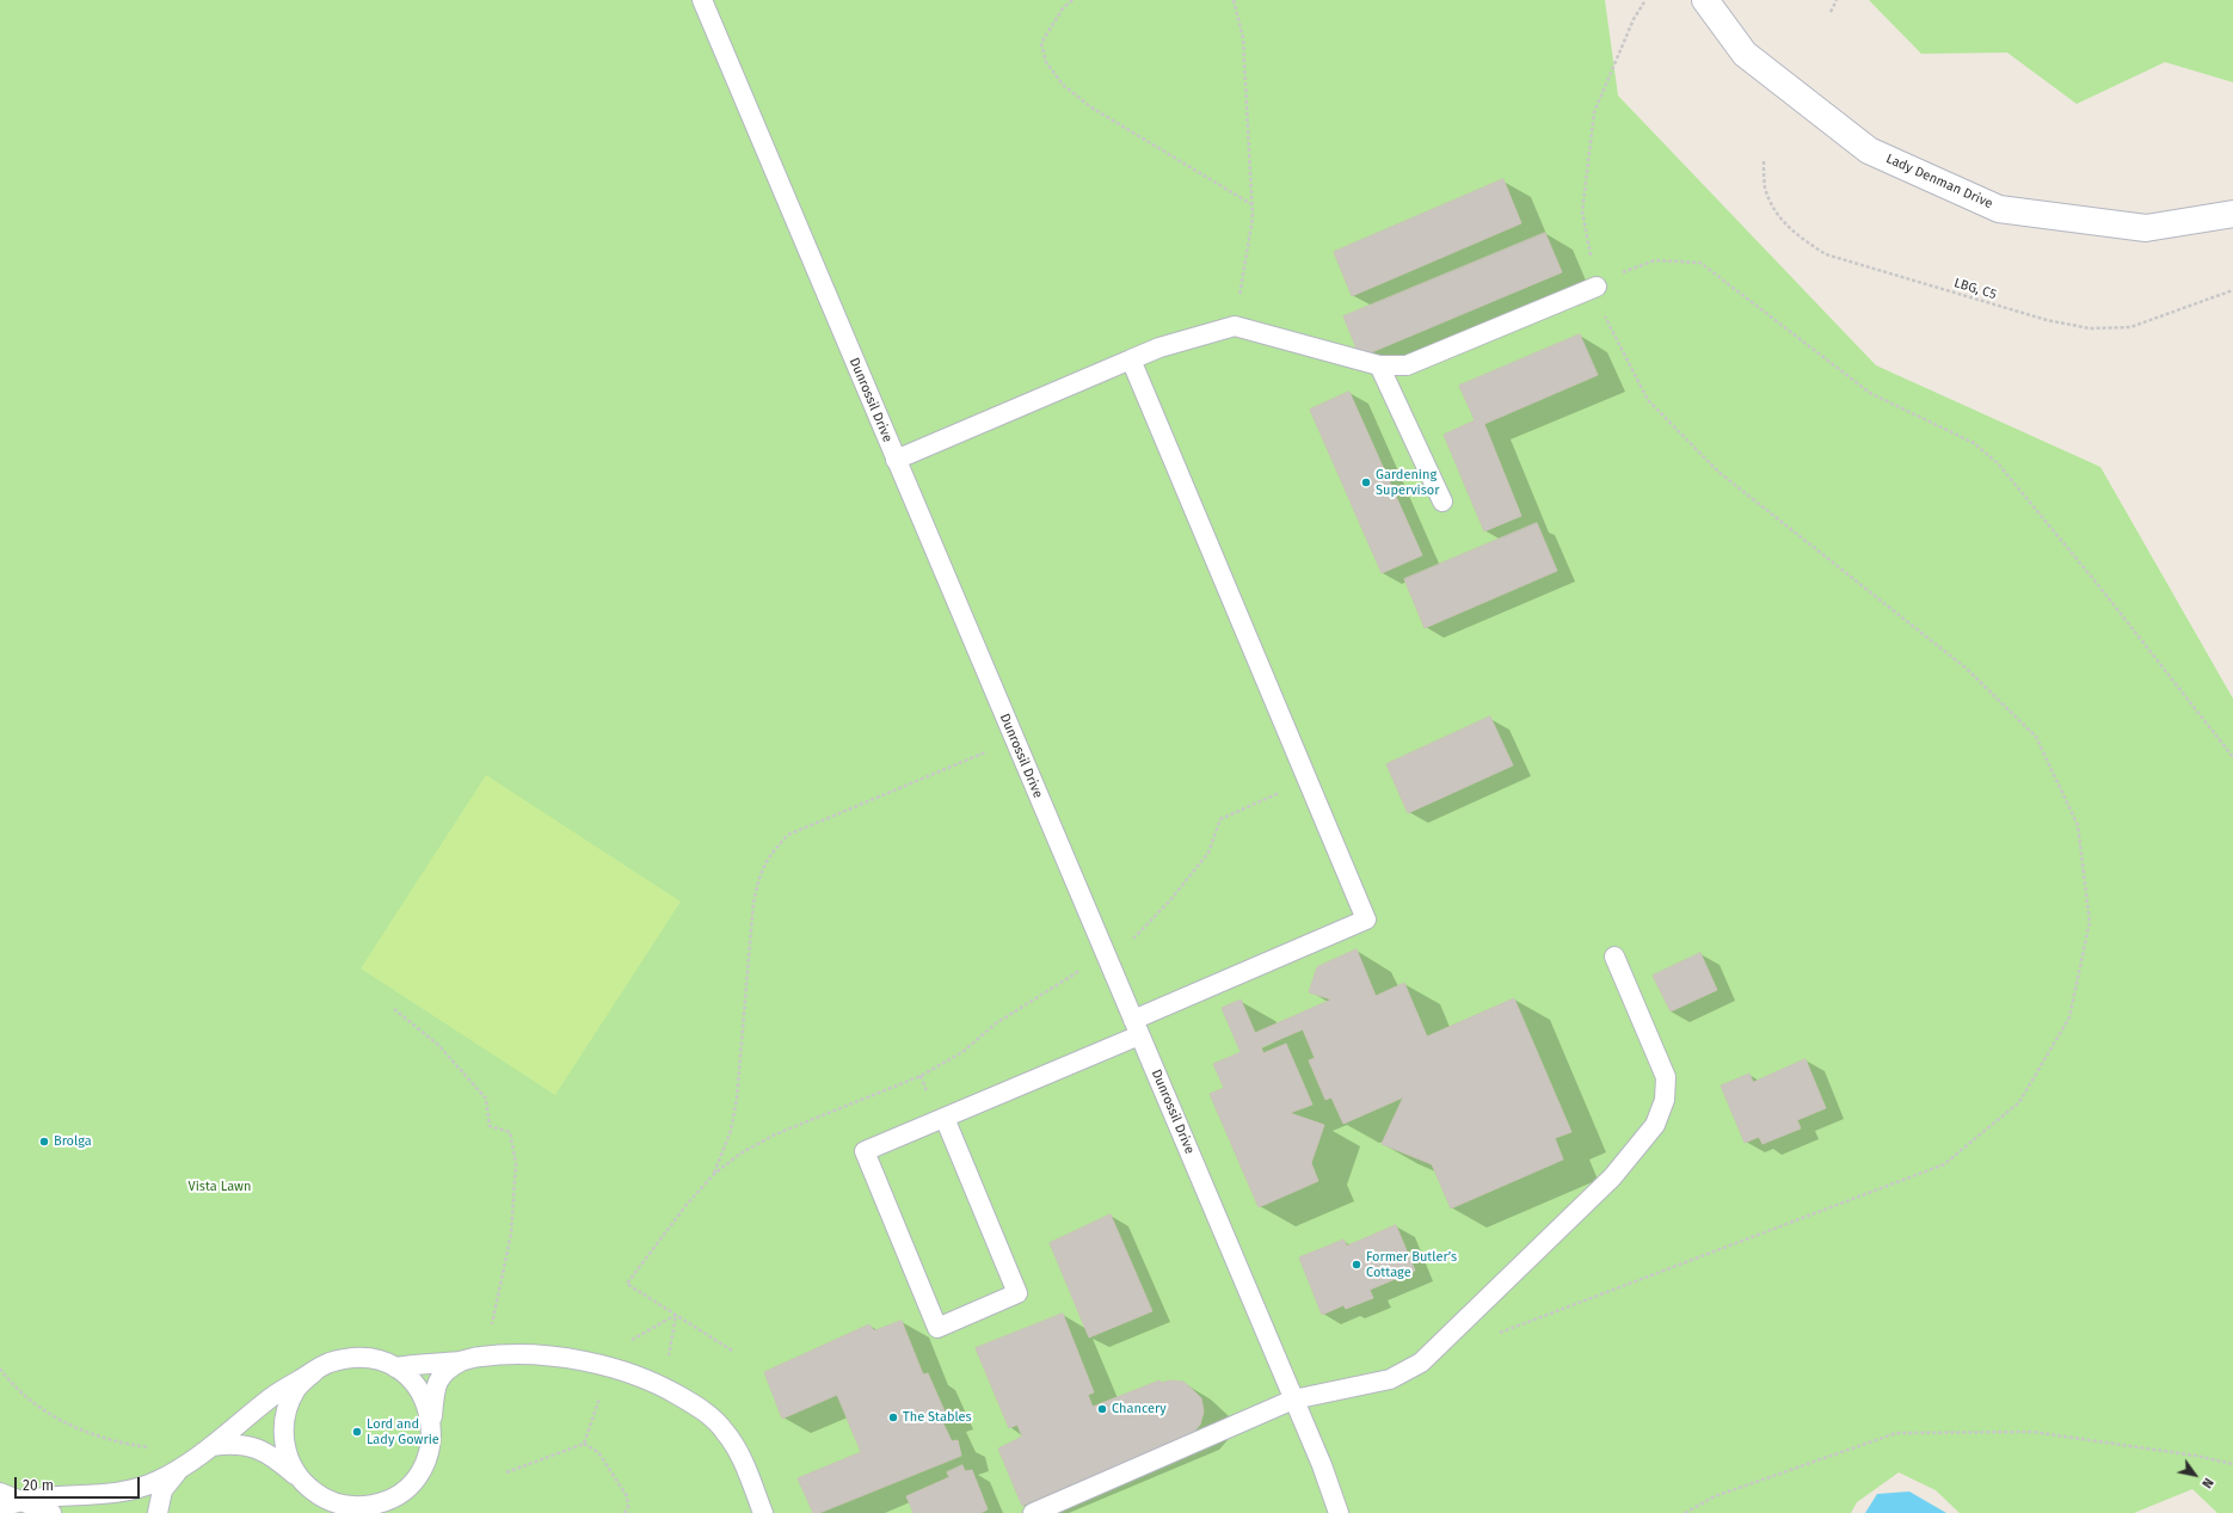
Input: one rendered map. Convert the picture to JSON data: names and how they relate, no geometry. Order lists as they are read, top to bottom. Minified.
{"streets":{"street":["Lady Denman Drive"],"lane":["Dunrossil Drive"],"path":["LBG, C5"]},"parks":["Vista Lawn"],"places":["Gardening Supervisor","Brolga","Former Butler’s Cottage","Chancery","The Stables","Lord and Lady Gowrie"],"scale_bar":"20 m","north":"bottom right"}
